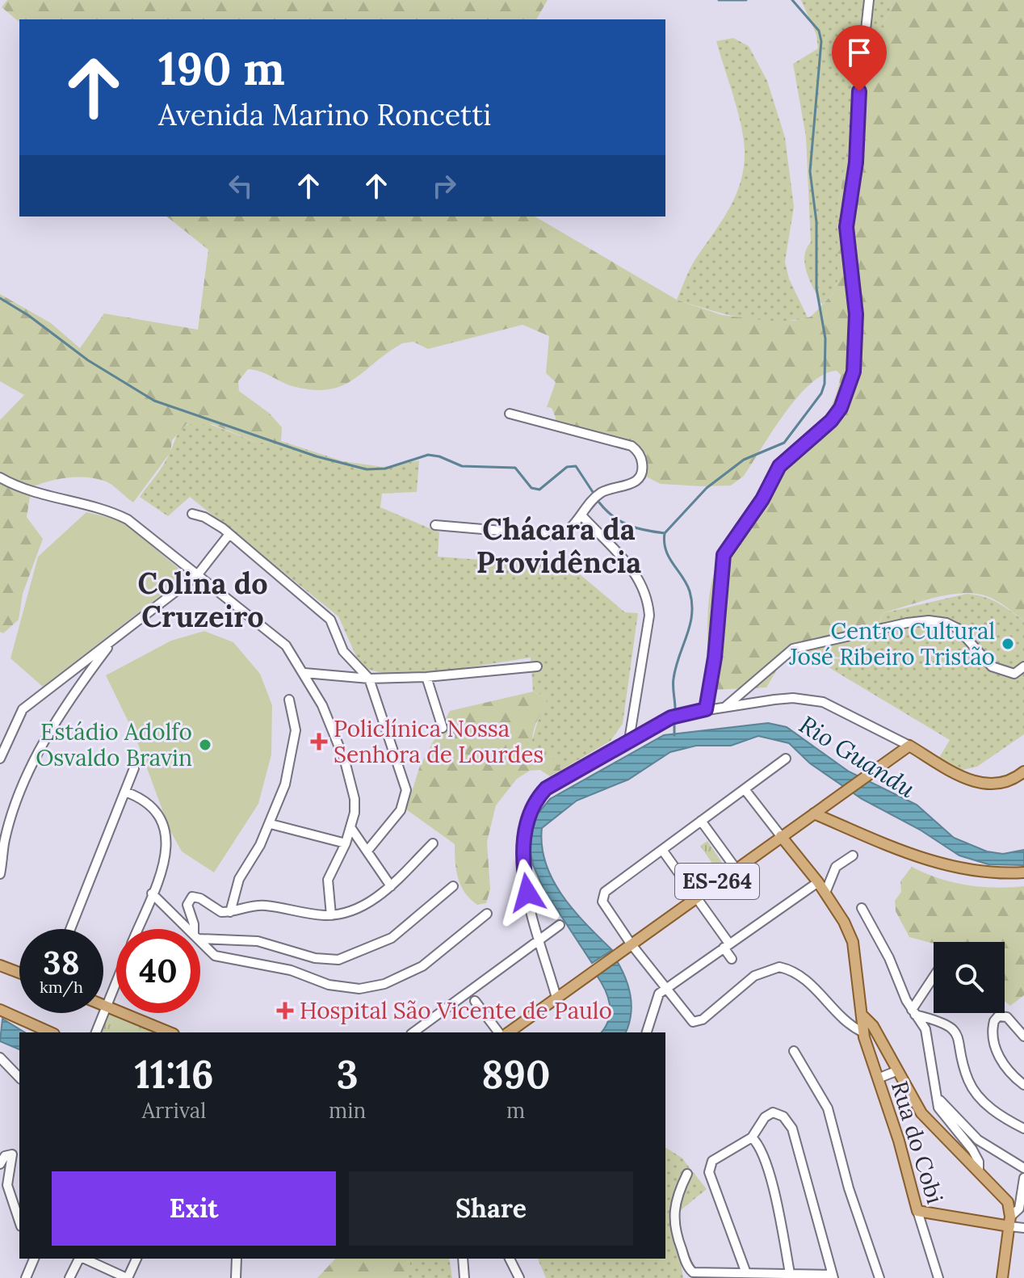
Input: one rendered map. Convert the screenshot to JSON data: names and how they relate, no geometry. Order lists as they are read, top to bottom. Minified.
{"streets":{"main road":["ES-264","Rua do Cobi"]},"crossings":[["ES-264","Rua do Cobi"]],"districts":["Chácara da Providência","Colina do Cruzeiro"],"water":["Rio Guandu"],"places":{"other":["Centro Cultural José Ribeiro Tristão","Estádio Adolfo Osvaldo Bravin"],"health":["Policlínica Nossa Senhora de Lourdes","Hospital São Vicente de Paulo"]},"page":{"turn":["190 m","Avenida Marino Roncetti"],"speed":"38 km/h","limit":"40","eta":["11:16","Arrival","3","min","890","m"],"buttons":["Exit","Share"]}}
